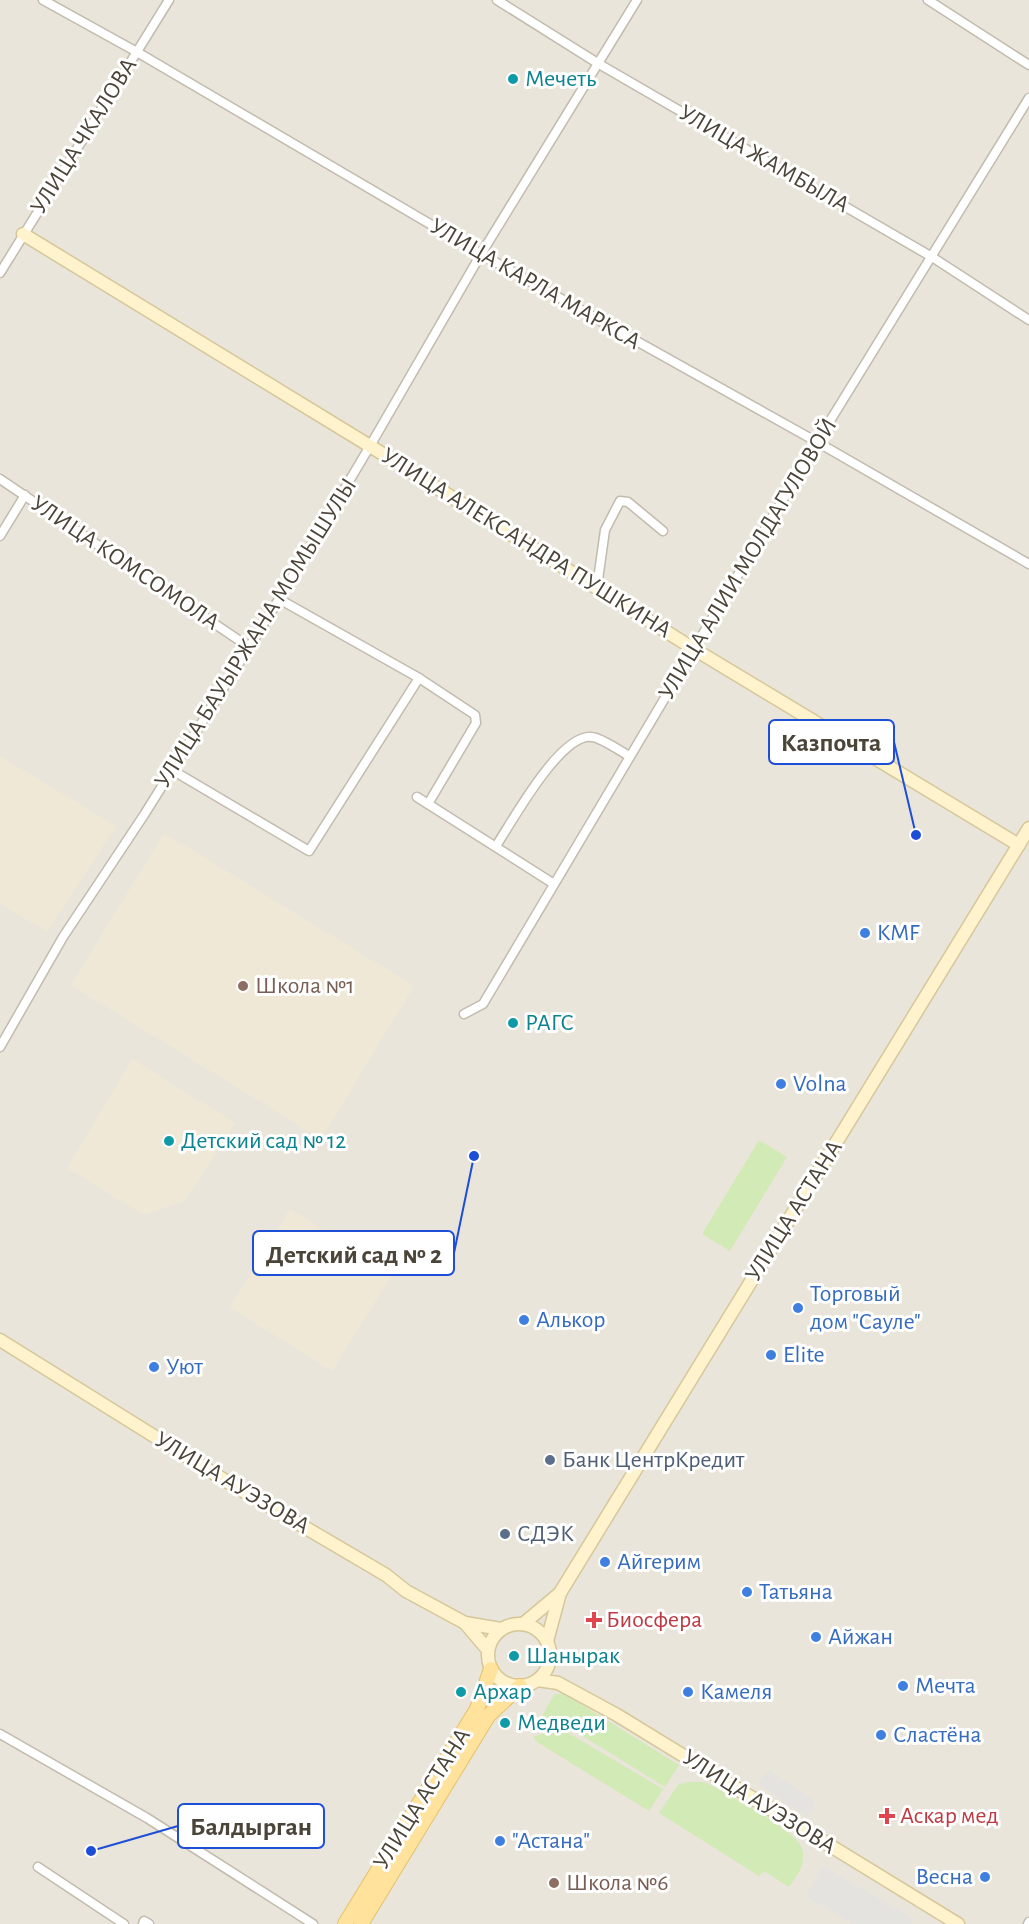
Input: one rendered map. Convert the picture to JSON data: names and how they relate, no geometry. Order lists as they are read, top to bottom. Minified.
{"streets":{"main road":["УЛИЦА АСТАНА"],"street":["УЛИЦА ЧКАЛОВА","УЛИЦА ЖАМБЫЛА","УЛИЦА КАРЛА МАРКСА","УЛИЦА АЛЕКСАНДРА ПУШКИНА","УЛИЦА АЛИИ МОЛДАГУЛОВОЙ","УЛИЦА КОМСОМОЛА","УЛИЦА БАУЫРЖАНА МОМЫШУЛЫ","УЛИЦА АУЭЗОВА"]},"crossings":[["УЛИЦА ЧКАЛОВА","УЛИЦА КАРЛА МАРКСА"],["УЛИЦА ЧКАЛОВА","УЛИЦА АЛЕКСАНДРА ПУШКИНА"],["УЛИЦА ЖАМБЫЛА","УЛИЦА АЛИИ МОЛДАГУЛОВОЙ"],["УЛИЦА ЖАМБЫЛА","УЛИЦА БАУЫРЖАНА МОМЫШУЛЫ"],["УЛИЦА КАРЛА МАРКСА","УЛИЦА АЛИИ МОЛДАГУЛОВОЙ"],["УЛИЦА КАРЛА МАРКСА","УЛИЦА БАУЫРЖАНА МОМЫШУЛЫ"],["УЛИЦА АЛЕКСАНДРА ПУШКИНА","УЛИЦА АЛИИ МОЛДАГУЛОВОЙ"],["УЛИЦА АЛЕКСАНДРА ПУШКИНА","УЛИЦА БАУЫРЖАНА МОМЫШУЛЫ"],["УЛИЦА АЛЕКСАНДРА ПУШКИНА","УЛИЦА АСТАНА"],["УЛИЦА КОМСОМОЛА","УЛИЦА БАУЫРЖАНА МОМЫШУЛЫ"],["УЛИЦА АСТАНА","УЛИЦА АУЭЗОВА"]],"places":{"other":["Мечеть","Казпочта","KMF","Школа №1","РАГС","Volna","Детский сад № 12","Детский сад № 2","Торговый дом \"Сауле\"","Алькор","Elite","Уют","Банк ЦентрКредит","СДЭК","Айгерим","Татьяна","Айжан","Шанырак","Мечта","Архар","Камеля","Медведи","Сластёна","\"Астана\"","Балдырган","Весна","Школа №6"],"health":["Биосфера","Аскар мед"]}}
